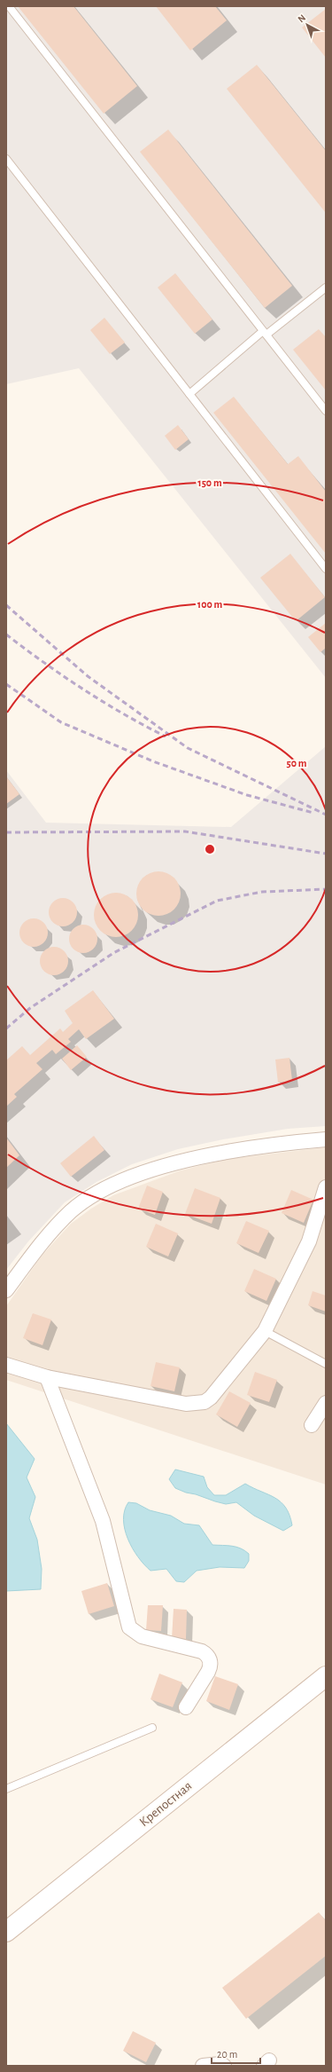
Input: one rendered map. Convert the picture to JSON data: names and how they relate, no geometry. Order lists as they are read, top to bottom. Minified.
{"streets":{"street":["Крепостная"]},"scale_bar":"20 m","north":"top left","rings":["150 m","100 m","50 m"]}
